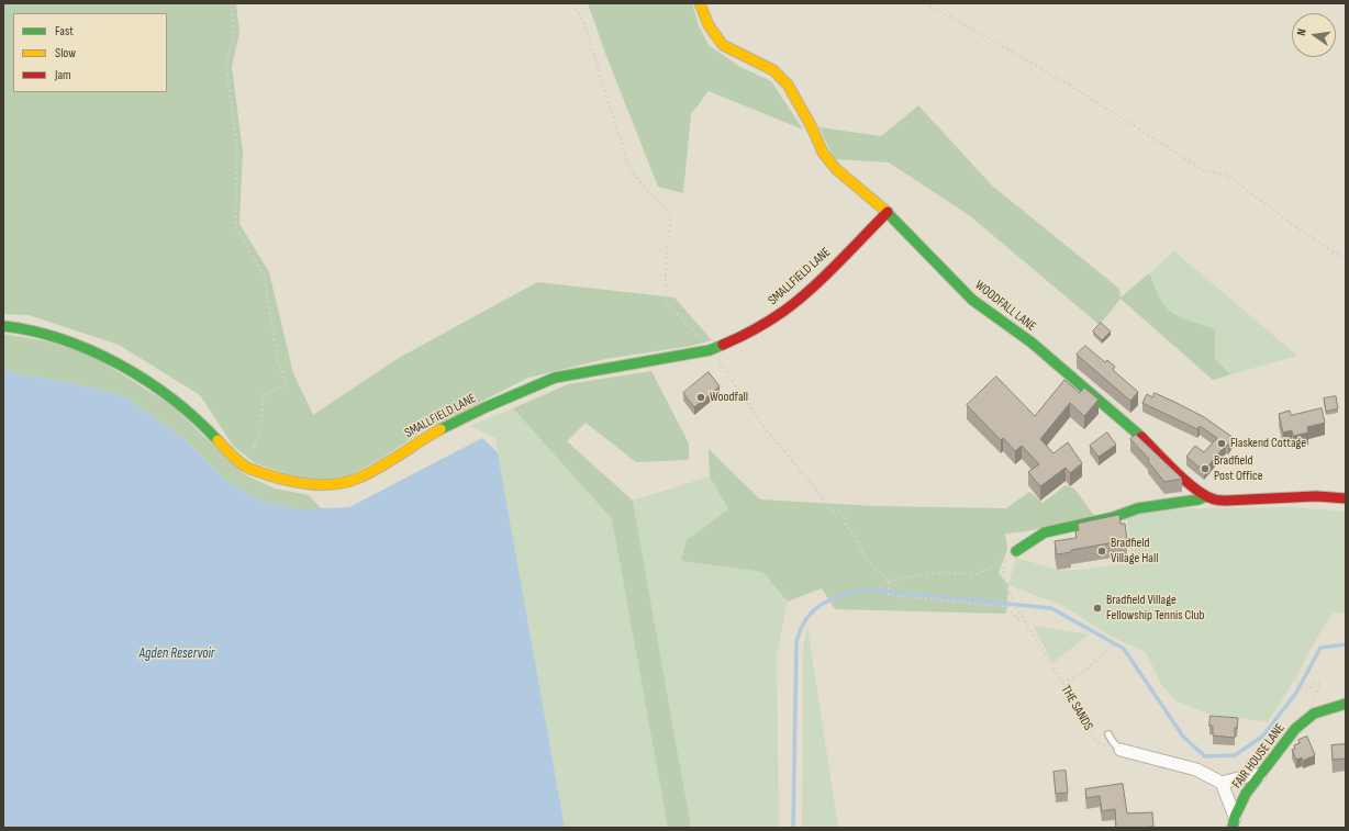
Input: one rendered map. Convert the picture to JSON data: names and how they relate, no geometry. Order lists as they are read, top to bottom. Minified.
{"streets":{"street":["SMALLFIELD LANE","WOODFALL LANE","FAIR HOUSE LANE"],"path":["THE SANDS"]},"crossings":[["SMALLFIELD LANE","WOODFALL LANE"]],"water":["Agden Reservoir"],"places":["Woodfall","Flaskend Cottage","Bradfield Post Office","Bradfield Village Hall","Bradfield Village Fellowship Tennis Club"],"legend":["Fast","Slow","Jam"],"north":"left"}
